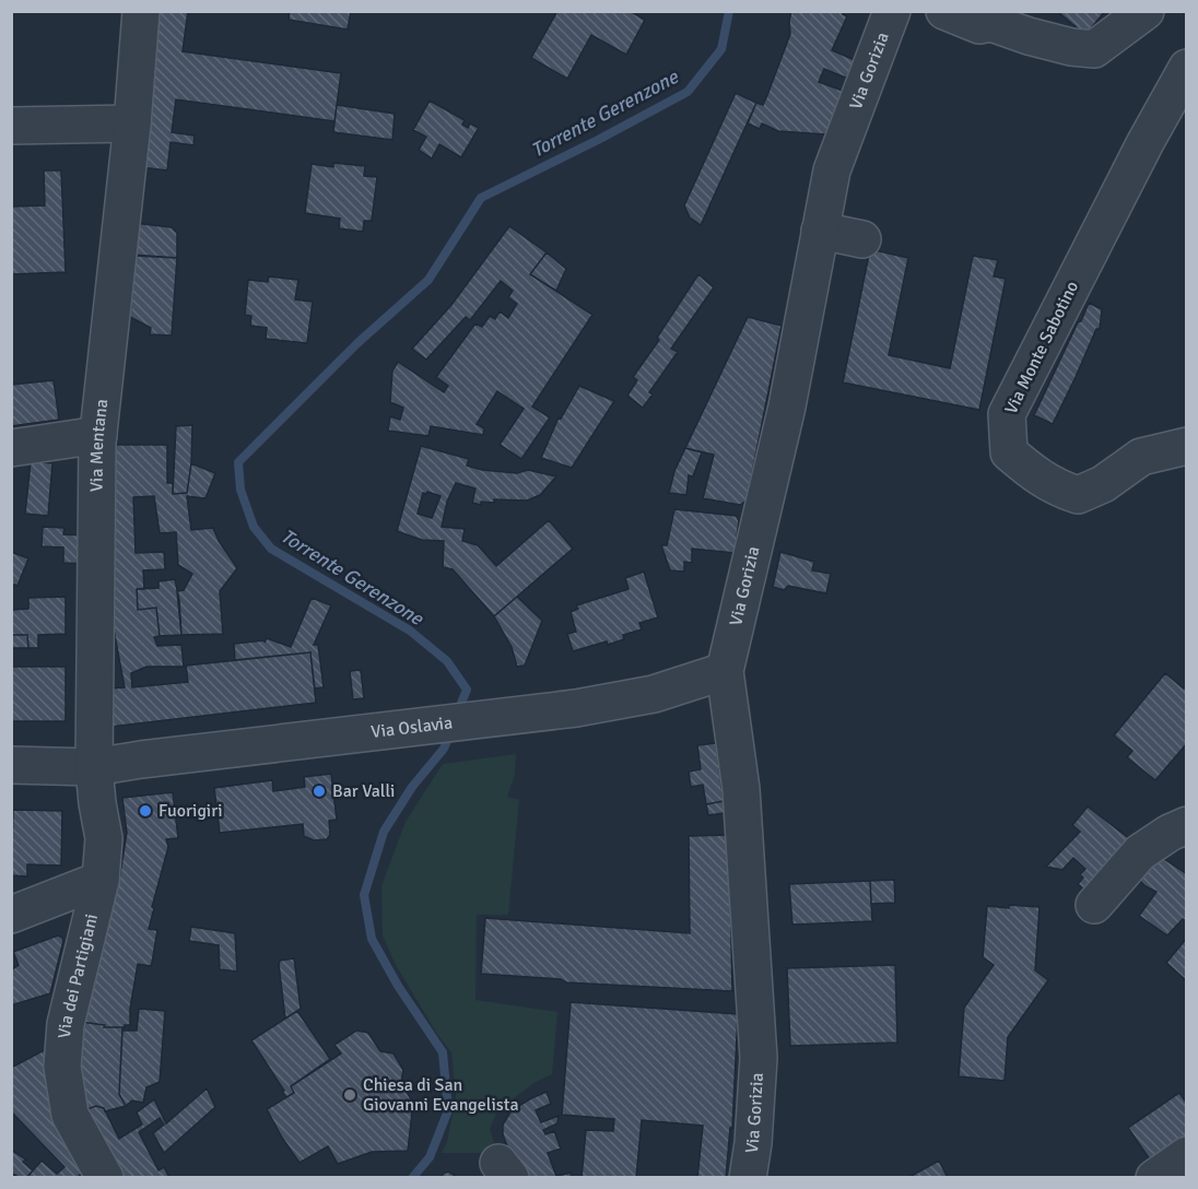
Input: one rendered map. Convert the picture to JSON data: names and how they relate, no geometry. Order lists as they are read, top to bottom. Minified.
{"streets":{"street":["Via Gorizia","Via Monte Sabotino","Via Mentana","Via Oslavia","Via dei Partigiani"]},"crossings":[["Via Gorizia","Via Oslavia"],["Via Mentana","Via Oslavia"],["Via Mentana","Via dei Partigiani"],["Via Oslavia","Via dei Partigiani"]],"water":["Torrente Gerenzone"],"places":["Bar Valli","Fuorigiri","Chiesa di San Giovanni Evangelista"]}
